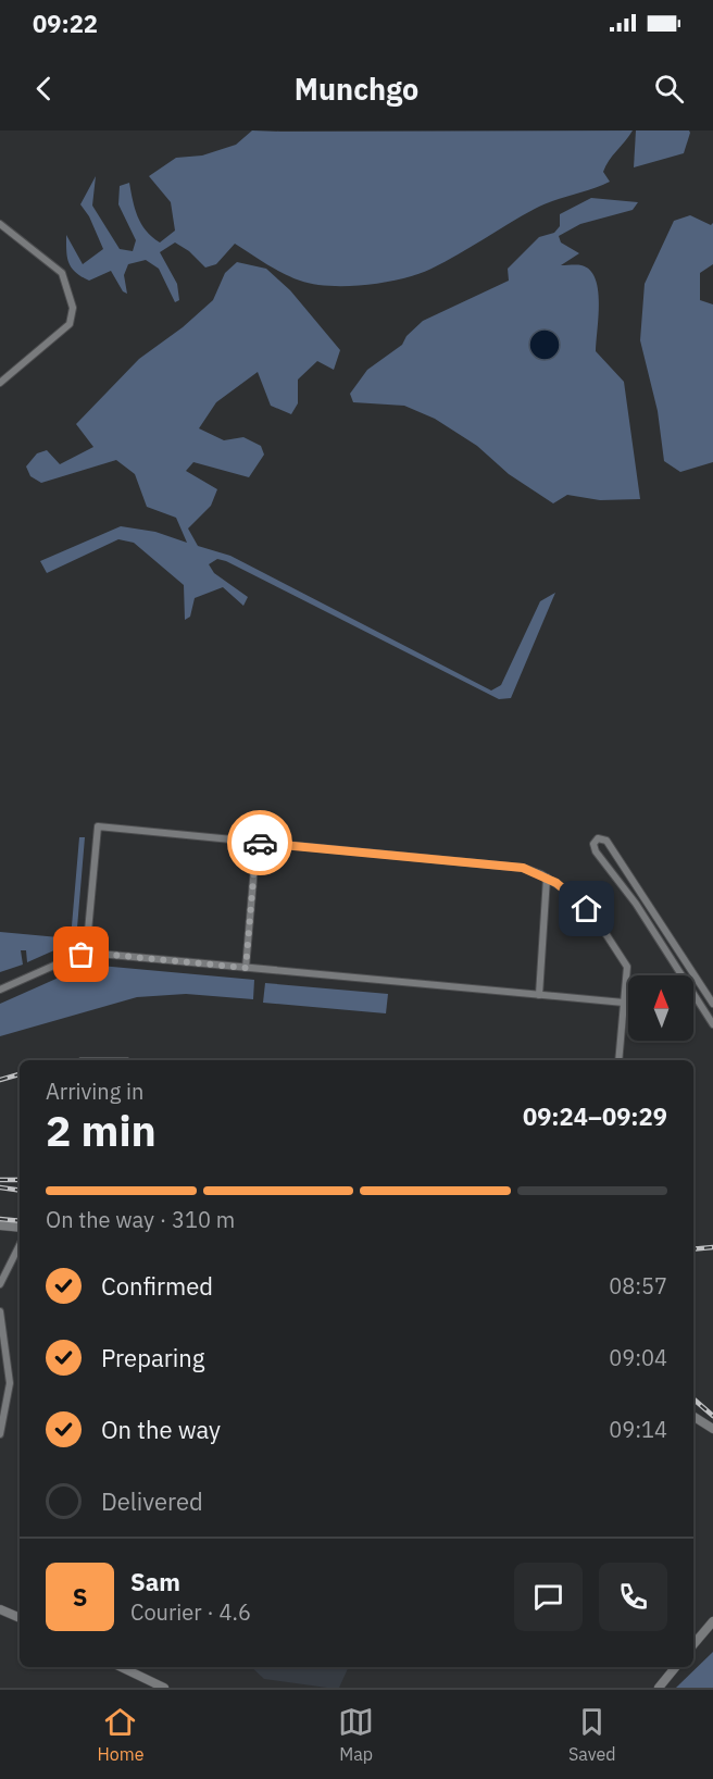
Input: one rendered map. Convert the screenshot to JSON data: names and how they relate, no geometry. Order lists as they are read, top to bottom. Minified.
{"north":"top","page":{"status":"09:22","header":"Munchgo","heading":["2 min","Arriving in","09:24–09:29"],"panel":["Sam","Courier · 4.6"],"bar":"On the way · 310 m","list":[["Confirmed","08:57"],["Preparing","09:04"],["On the way","09:14"],"Delivered"],"round":"S","tabs":["Home","Map","Saved"]}}
